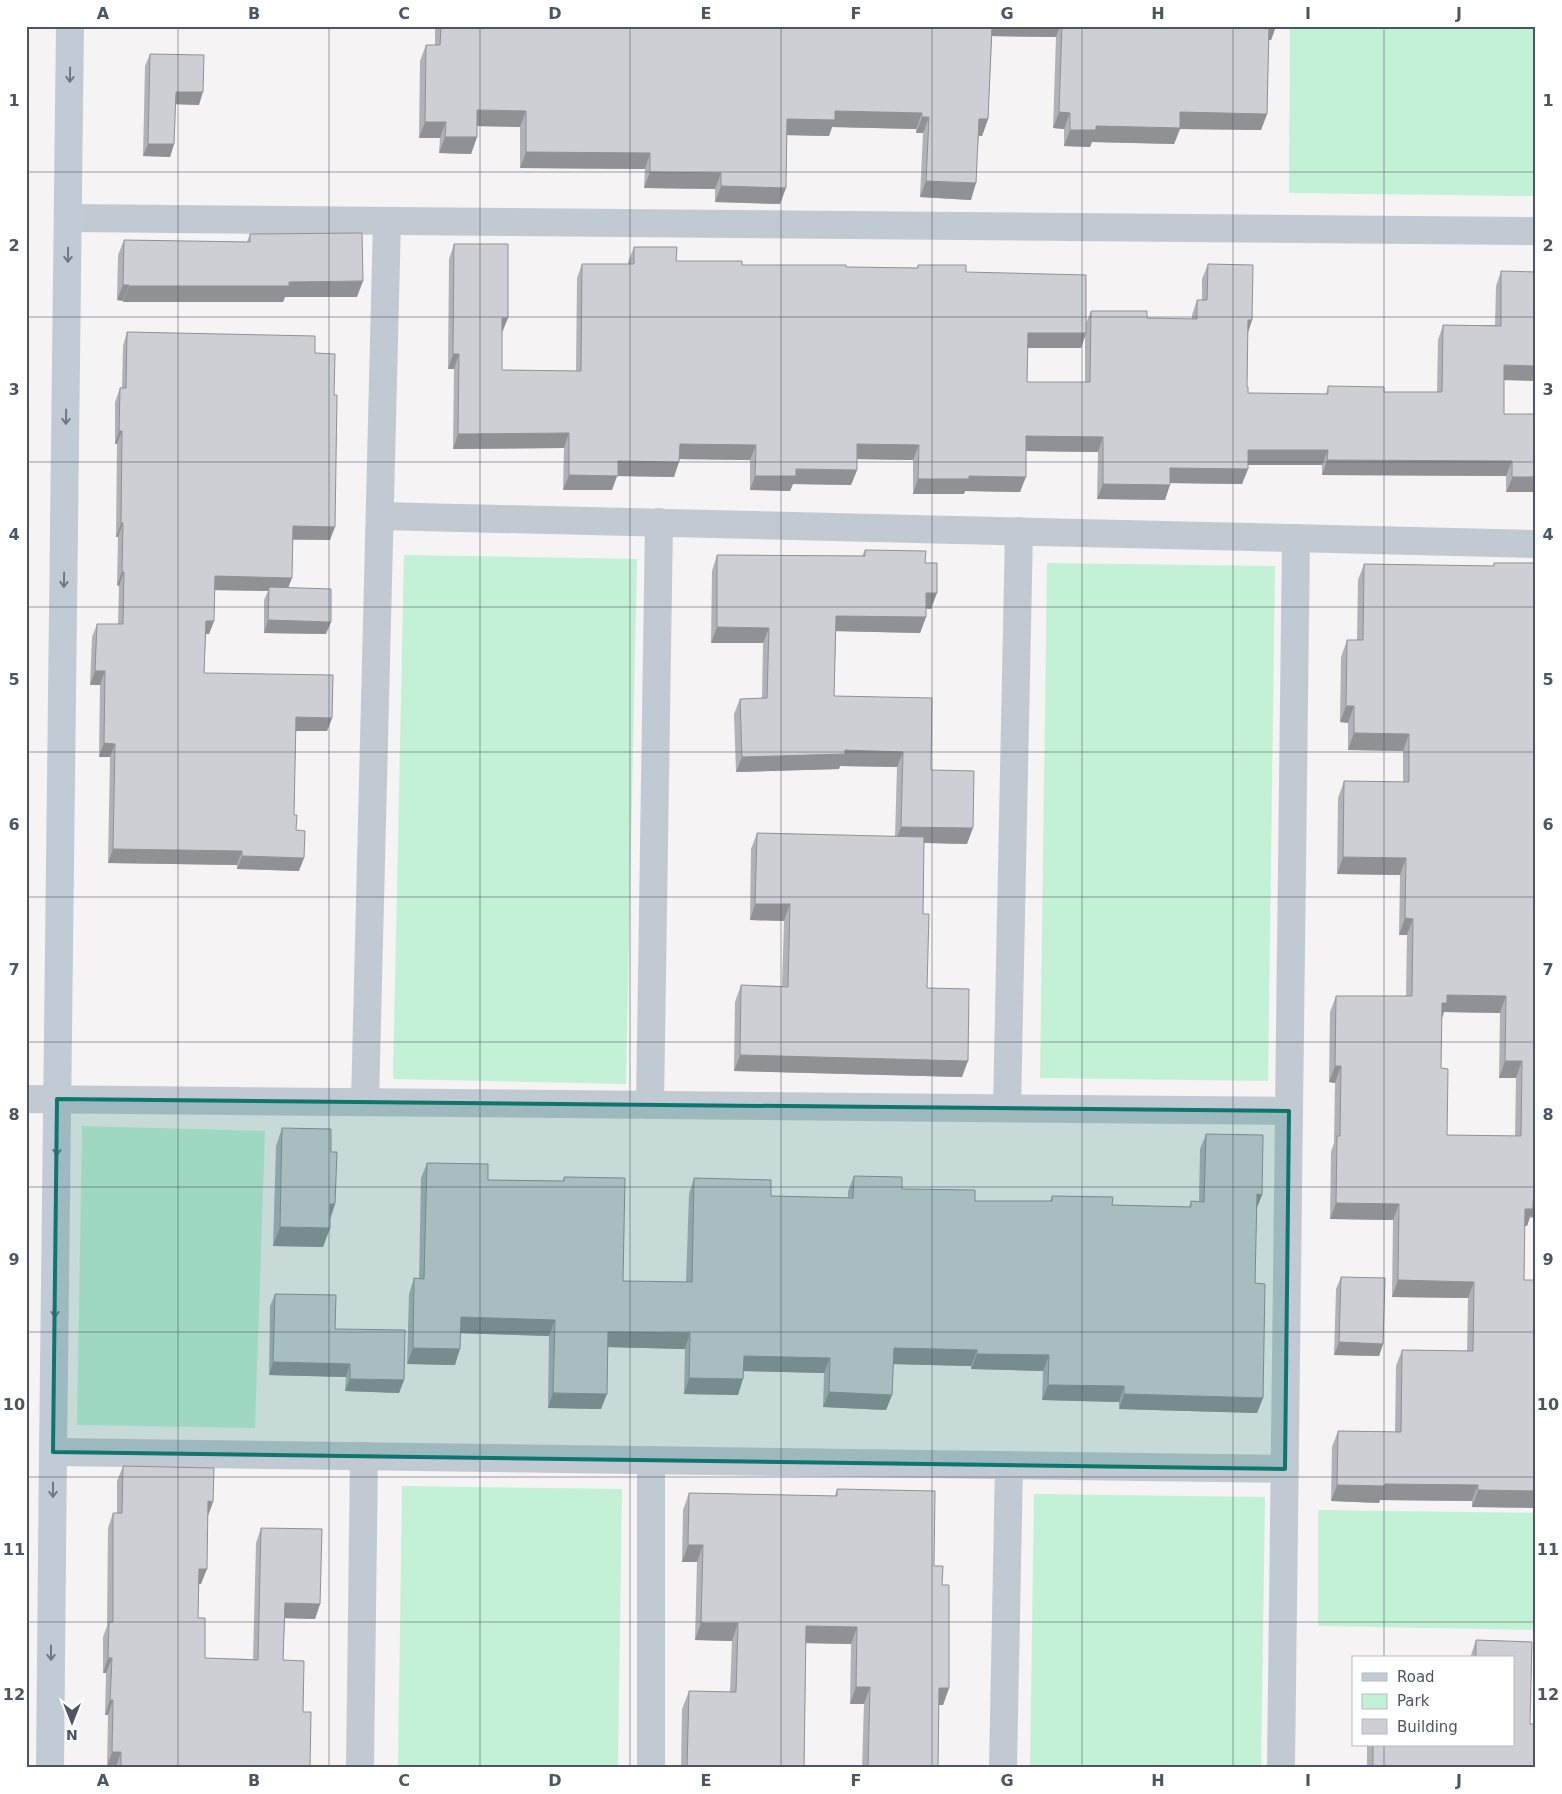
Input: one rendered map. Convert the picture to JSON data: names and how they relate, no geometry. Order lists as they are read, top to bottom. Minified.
{"legend":["Road","Park","Building"],"north":"bottom","grid":{"columns":["A","B","C","D","E","F","G","H","I","J"],"rows":["1","2","3","4","5","6","7","8","9","10","11","12"]}}
